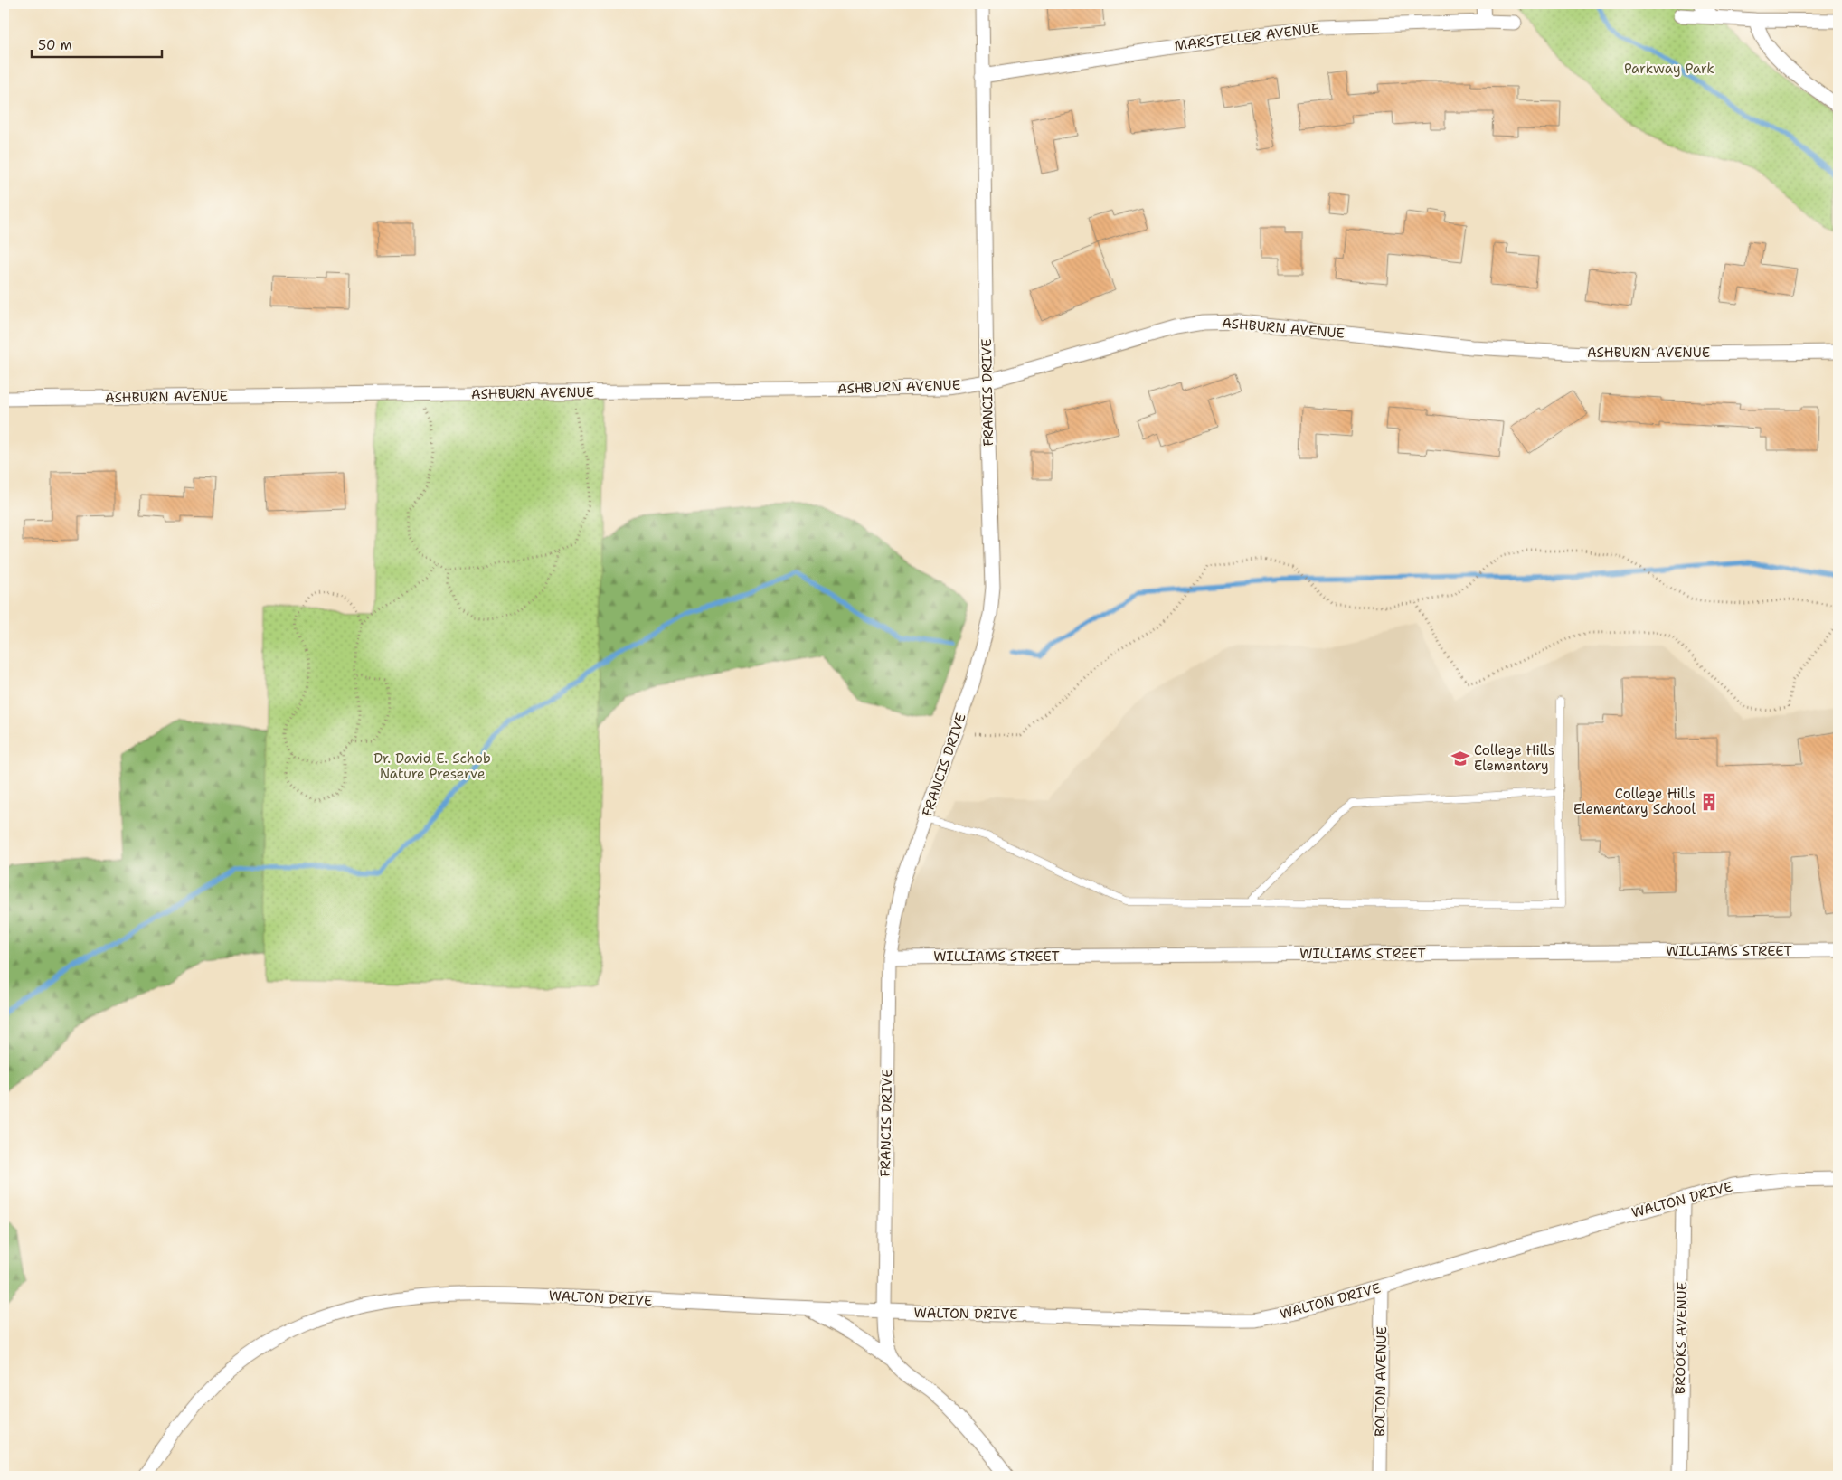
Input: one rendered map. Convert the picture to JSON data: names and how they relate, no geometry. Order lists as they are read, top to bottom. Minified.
{"streets":{"street":["MARSTELLER AVENUE","ASHBURN AVENUE","FRANCIS DRIVE","WILLIAMS STREET","WALTON DRIVE","BROOKS AVENUE","BOLTON AVENUE"]},"crossings":[["MARSTELLER AVENUE","FRANCIS DRIVE"],["ASHBURN AVENUE","FRANCIS DRIVE"],["FRANCIS DRIVE","WILLIAMS STREET"],["FRANCIS DRIVE","WALTON DRIVE"],["WALTON DRIVE","BROOKS AVENUE"],["WALTON DRIVE","BOLTON AVENUE"]],"parks":["Parkway Park","Dr. David E. Schob Nature Preserve"],"places":{"school or university":["College Hills Elementary"],"building":["College Hills Elementary School"]},"scale_bar":"50 m"}
